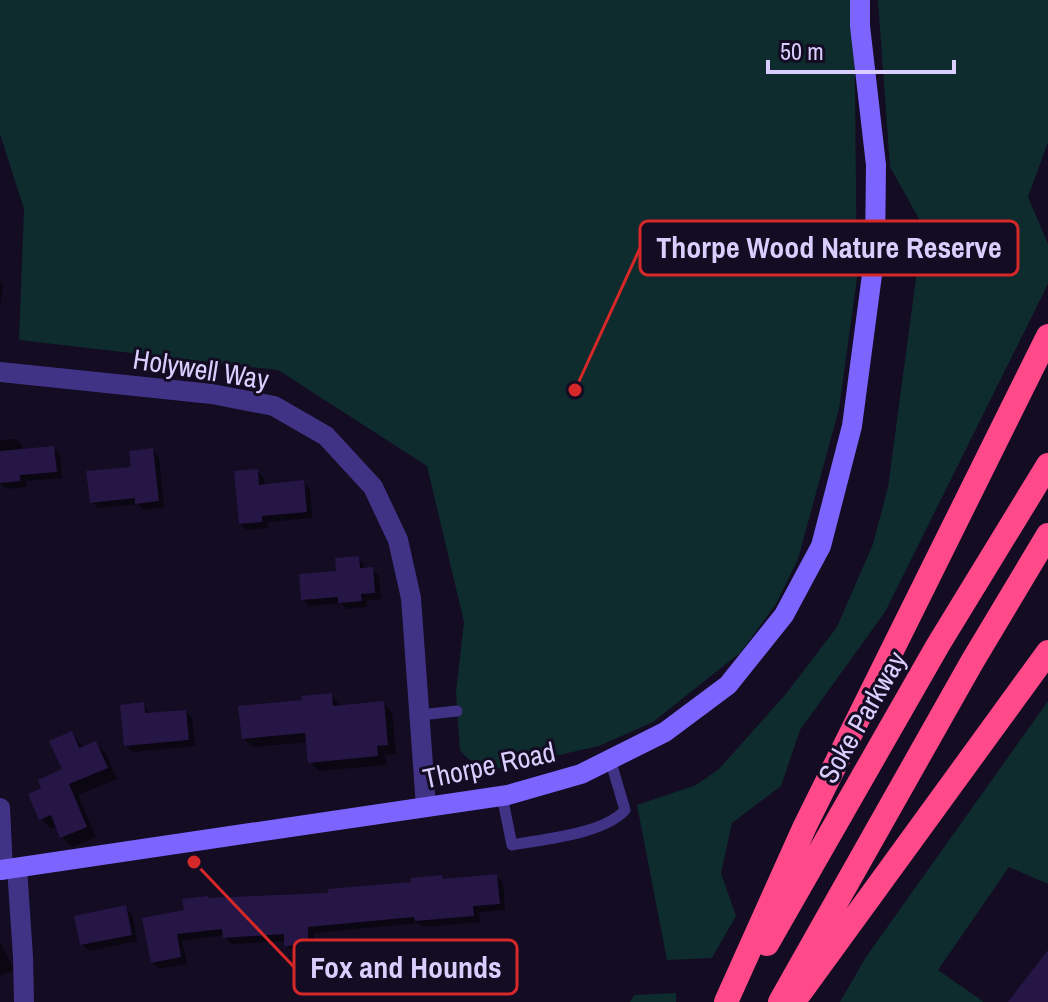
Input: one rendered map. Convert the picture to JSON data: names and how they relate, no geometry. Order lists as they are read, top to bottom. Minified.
{"streets":{"highway":["Soke Parkway"],"street":["Holywell Way","Thorpe Road"]},"crossings":[["Holywell Way","Thorpe Road"]],"places":["Thorpe Wood Nature Reserve","Fox and Hounds"],"scale_bar":"50 m"}
